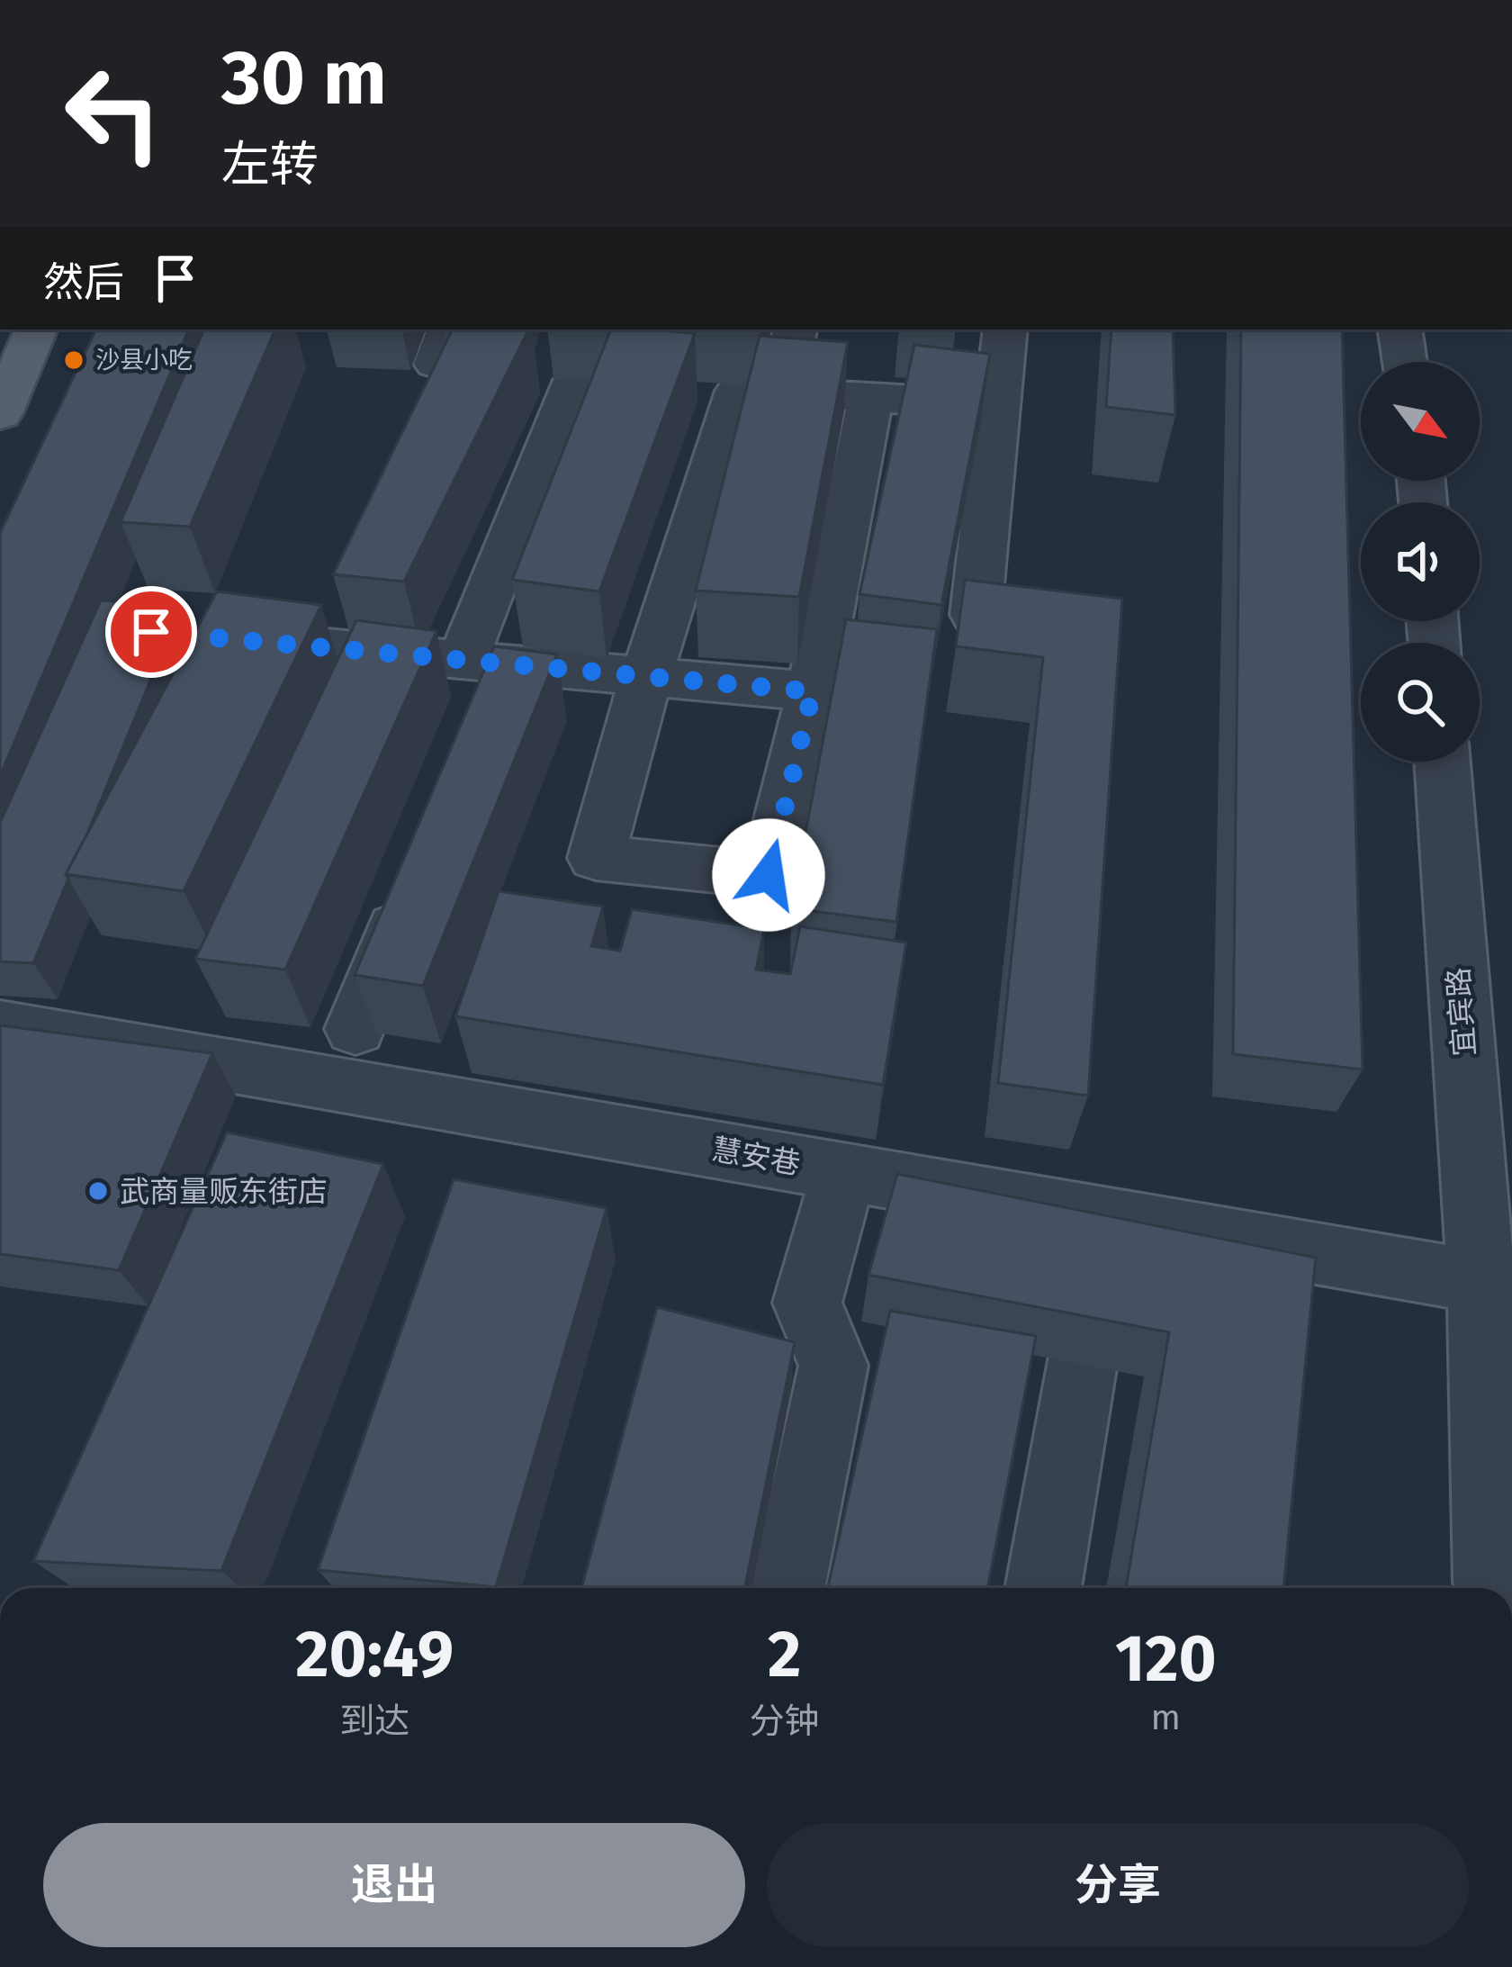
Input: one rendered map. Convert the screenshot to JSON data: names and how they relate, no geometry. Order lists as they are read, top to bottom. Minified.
{"streets":{"street":["宜宾路","慧安巷"]},"crossings":[["宜宾路","慧安巷"]],"places":["沙县小吃","武商量贩东街店"],"north":"bottom right","page":{"turn":["30 m","左转"],"then":"然后","eta":["20:49","到达","2","分钟","120","m"],"buttons":["退出","分享"]}}
